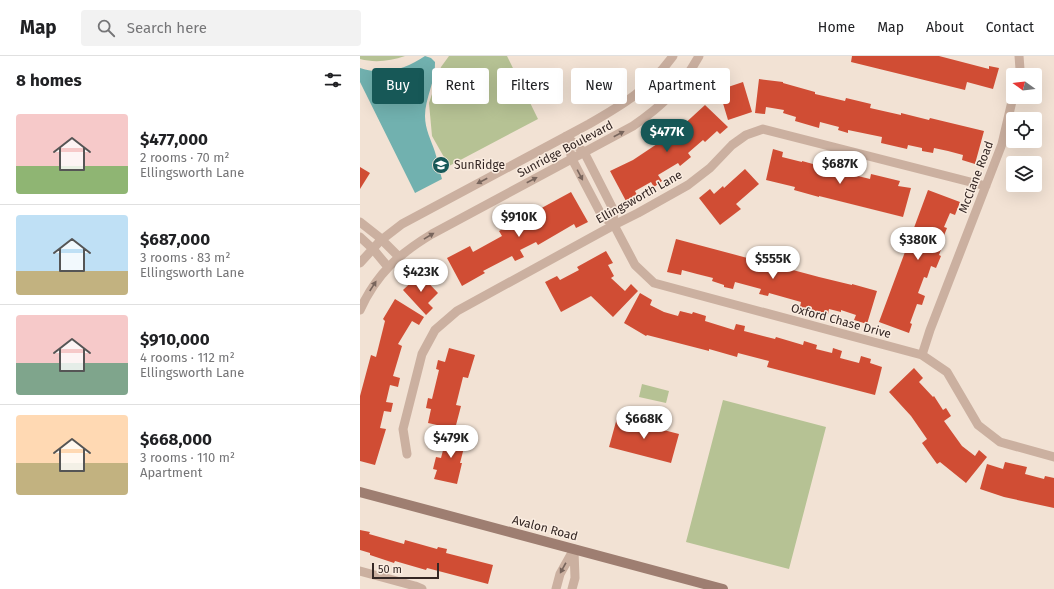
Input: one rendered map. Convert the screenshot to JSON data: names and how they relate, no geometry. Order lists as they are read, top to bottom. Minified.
{"streets":{"main road":["Avalon Road"],"street":["Sunridge Boulevard","McClane Road","Ellingsworth Lane","Oxford Chase Drive"]},"crossings":[["Sunridge Boulevard","Oxford Chase Drive"],["McClane Road","Ellingsworth Lane"],["McClane Road","Oxford Chase Drive"],["Ellingsworth Lane","Oxford Chase Drive"]],"places":{"school or university":["SunRidge"]},"scale_bar":"50 m","north":"left","page":{"header":"Map","search":"Search here","nav":["Home","Map","About","Contact"],"heading":"8 homes","chip":["Buy","Rent","Filters","New","Apartment"],"list":[{"name":"$477,000","note":"2 rooms · 70 m² · Ellingsworth Lane"},{"name":"$687,000","note":"3 rooms · 83 m² · Ellingsworth Lane"},{"name":"$910,000","note":"4 rooms · 112 m² · Ellingsworth Lane"},{"name":"$668,000","note":"3 rooms · 110 m² · Apartment"}],"price":["$477K","$687K","$910K","$380K","$555K","$423K","$668K","$479K"],"scale":"50 m"}}
